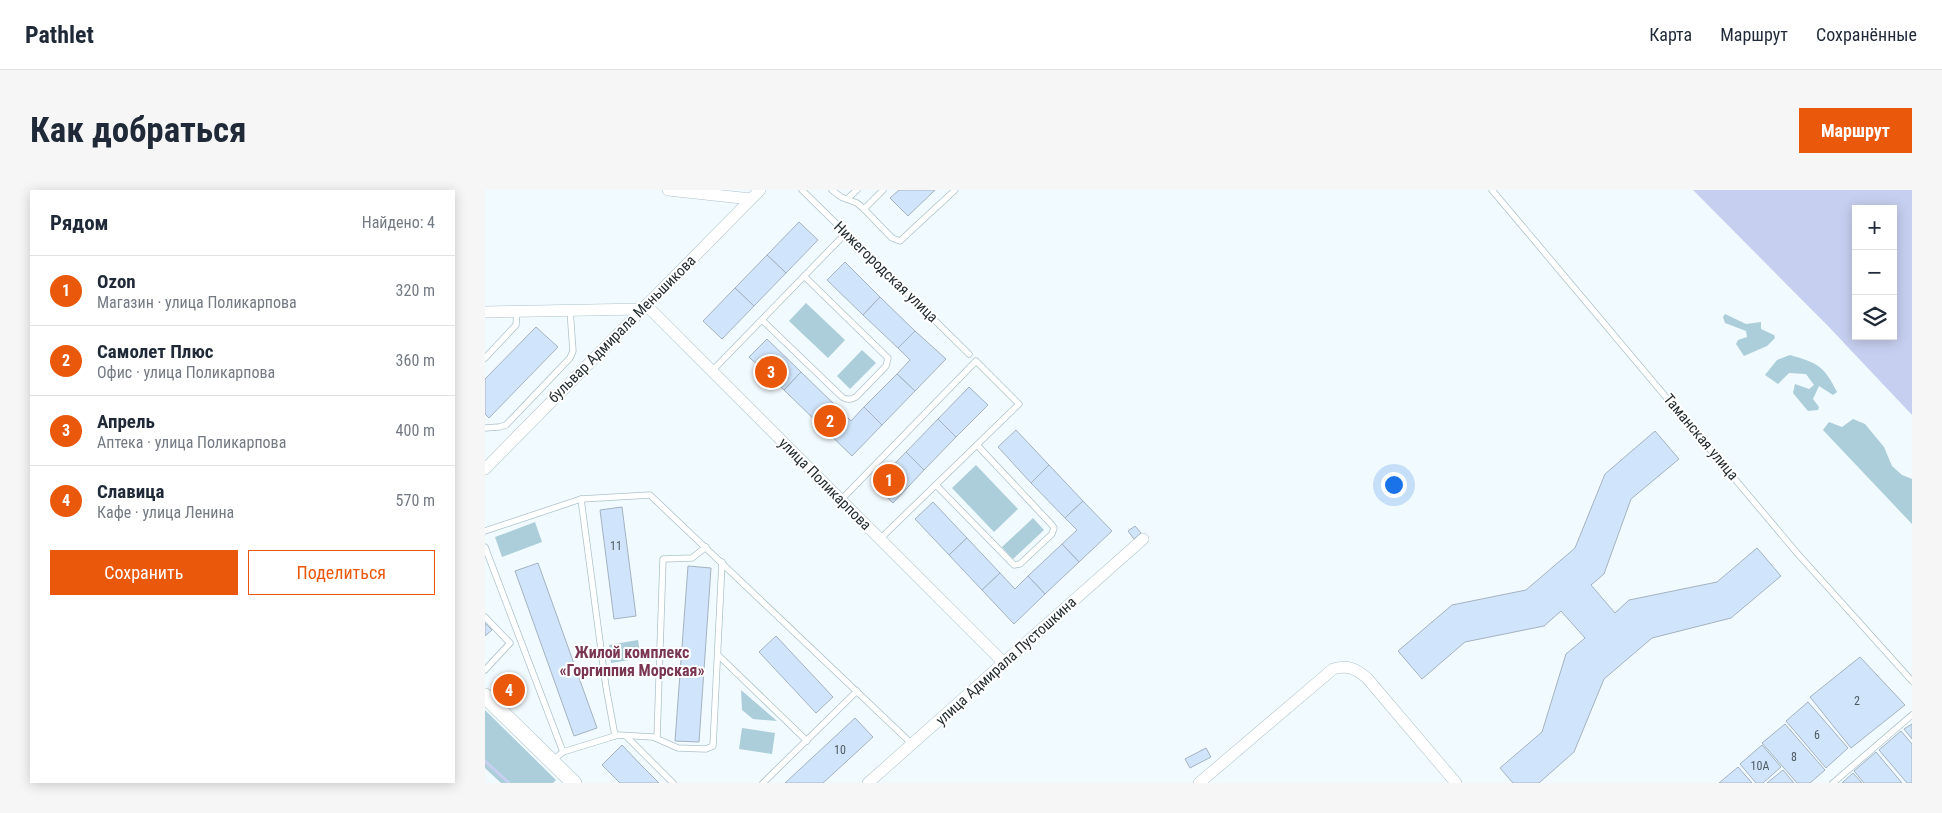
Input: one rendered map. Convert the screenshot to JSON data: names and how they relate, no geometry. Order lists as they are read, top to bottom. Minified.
{"streets":{"street":["бульвар Адмирала Меньшикова","улица Поликарпова","улица Адмирала Пустошкина"],"lane":["Нижегородская улица","Таманская улица"]},"crossings":[["бульвар Адмирала Меньшикова","улица Поликарпова"],["улица Поликарпова","улица Адмирала Пустошкина"]],"districts":["Жилой комплекс «Горгиппия Морская»"],"house_numbers":["11","2","6","10","8","10А"],"page":{"header":"Pathlet","nav":["Карта","Маршрут","Сохранённые"],"buttons":["Маршрут",["Сохранить","Поделиться"]],"title":"Как добраться","heading":["Рядом","Найдено: 4"],"map_buttons":["+","−"],"list":[{"mark":"1","name":"Ozon","note":"Магазин · улица Поликарпова","value":"320 m"},{"mark":"2","name":"Самолет Плюс","note":"Офис · улица Поликарпова","value":"360 m"},{"mark":"3","name":"Апрель","note":"Аптека · улица Поликарпова","value":"400 m"},{"mark":"4","name":"Славица","note":"Кафе · улица Ленина","value":"570 m"}],"pins":["3","2","1","4"]}}
